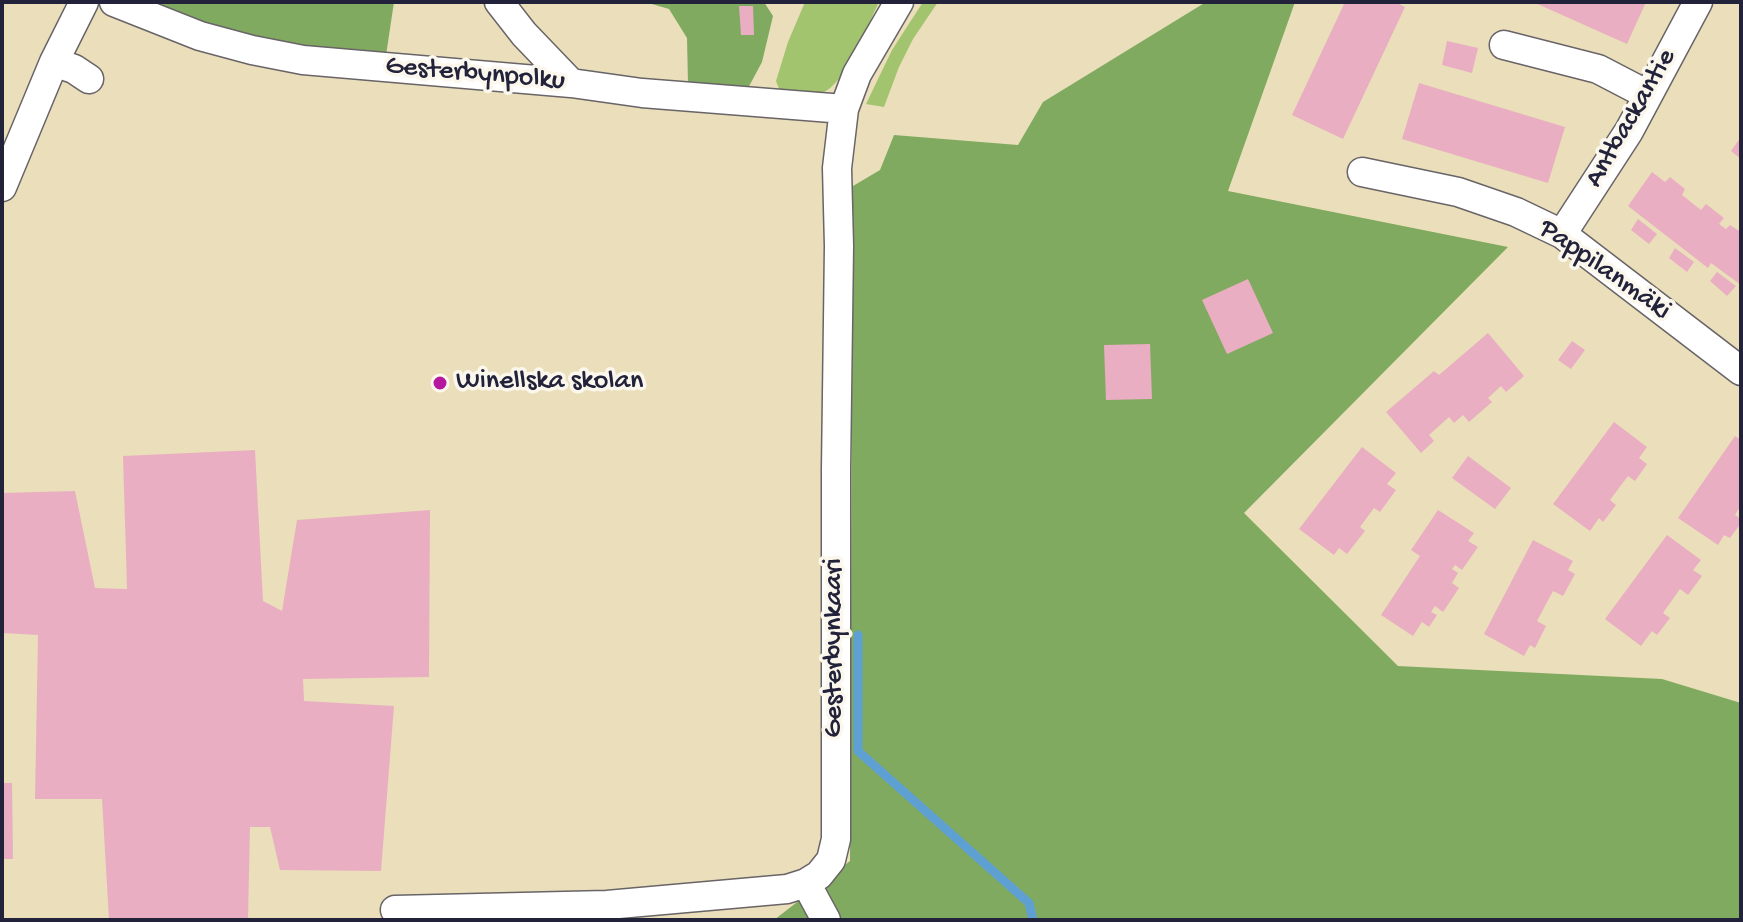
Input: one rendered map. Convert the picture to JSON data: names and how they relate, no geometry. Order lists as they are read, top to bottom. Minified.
{"streets":{"street":["Gesterbynpolku","Antbackantie","Pappilanmäki","Gesterbynkaari"]},"crossings":[["Gesterbynpolku","Gesterbynkaari"],["Antbackantie","Pappilanmäki"]],"places":["Winellska skolan"]}
